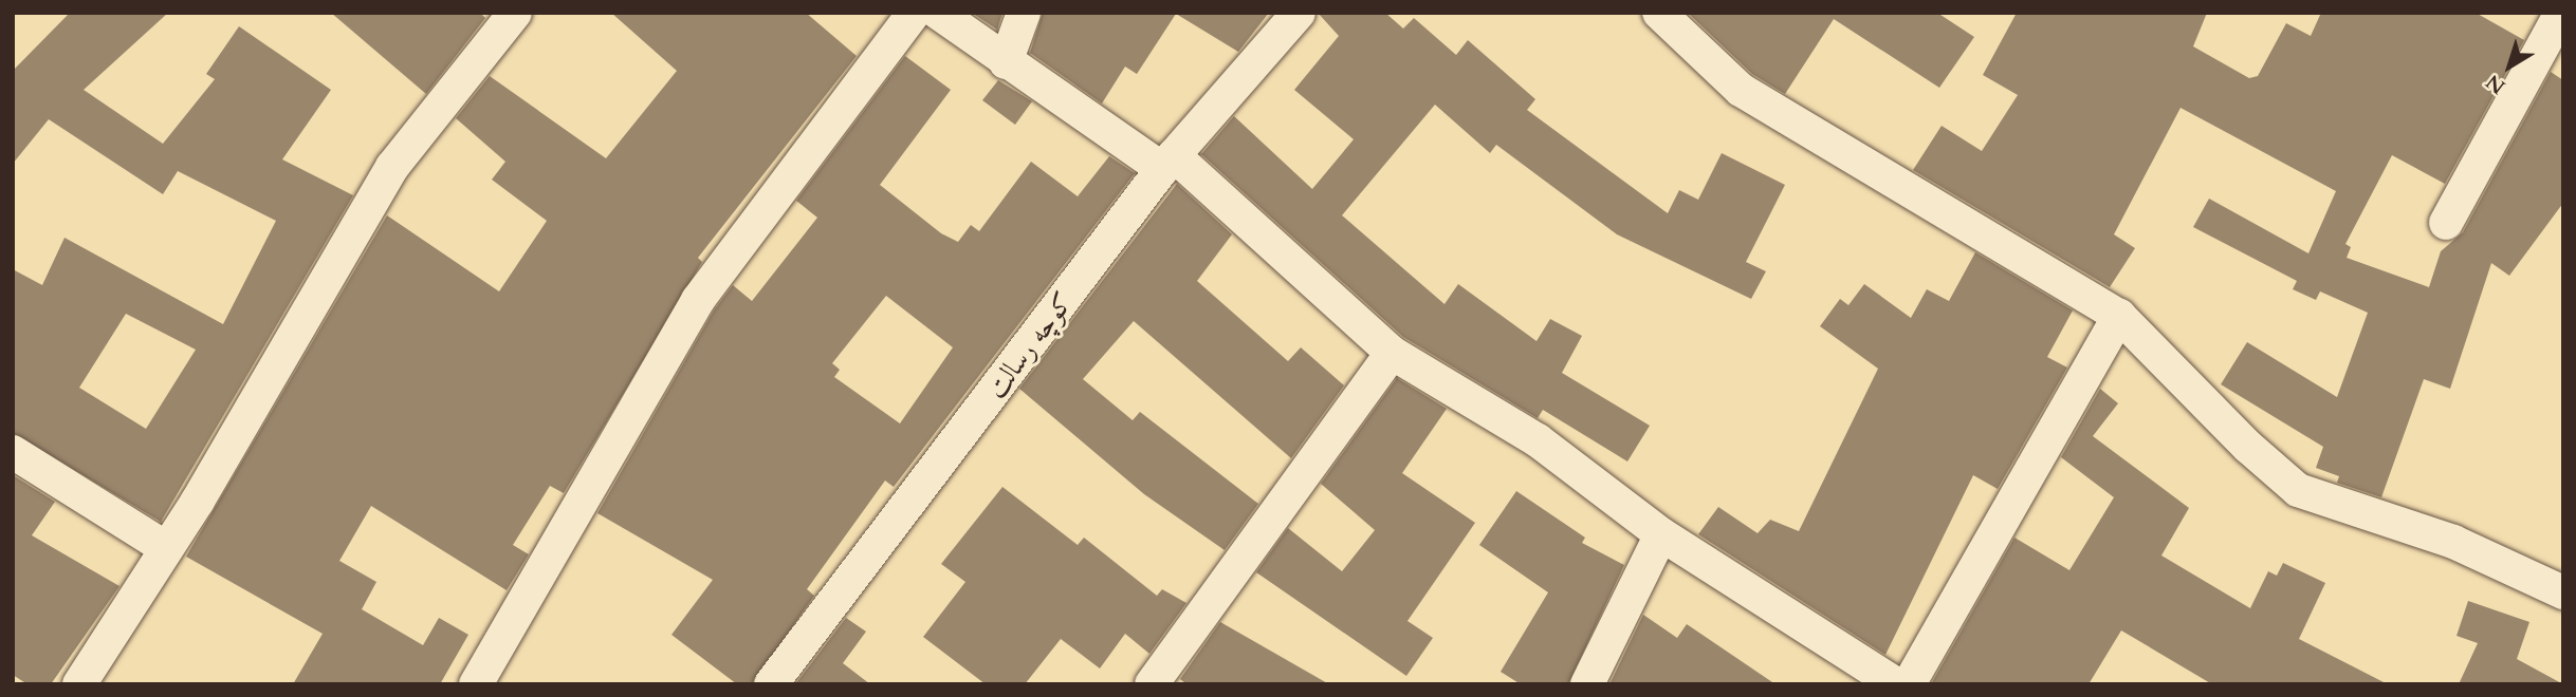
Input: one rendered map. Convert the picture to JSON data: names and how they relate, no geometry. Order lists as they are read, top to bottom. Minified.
{"streets":{"street":["کوچه رسالت"]},"north":"bottom left"}
